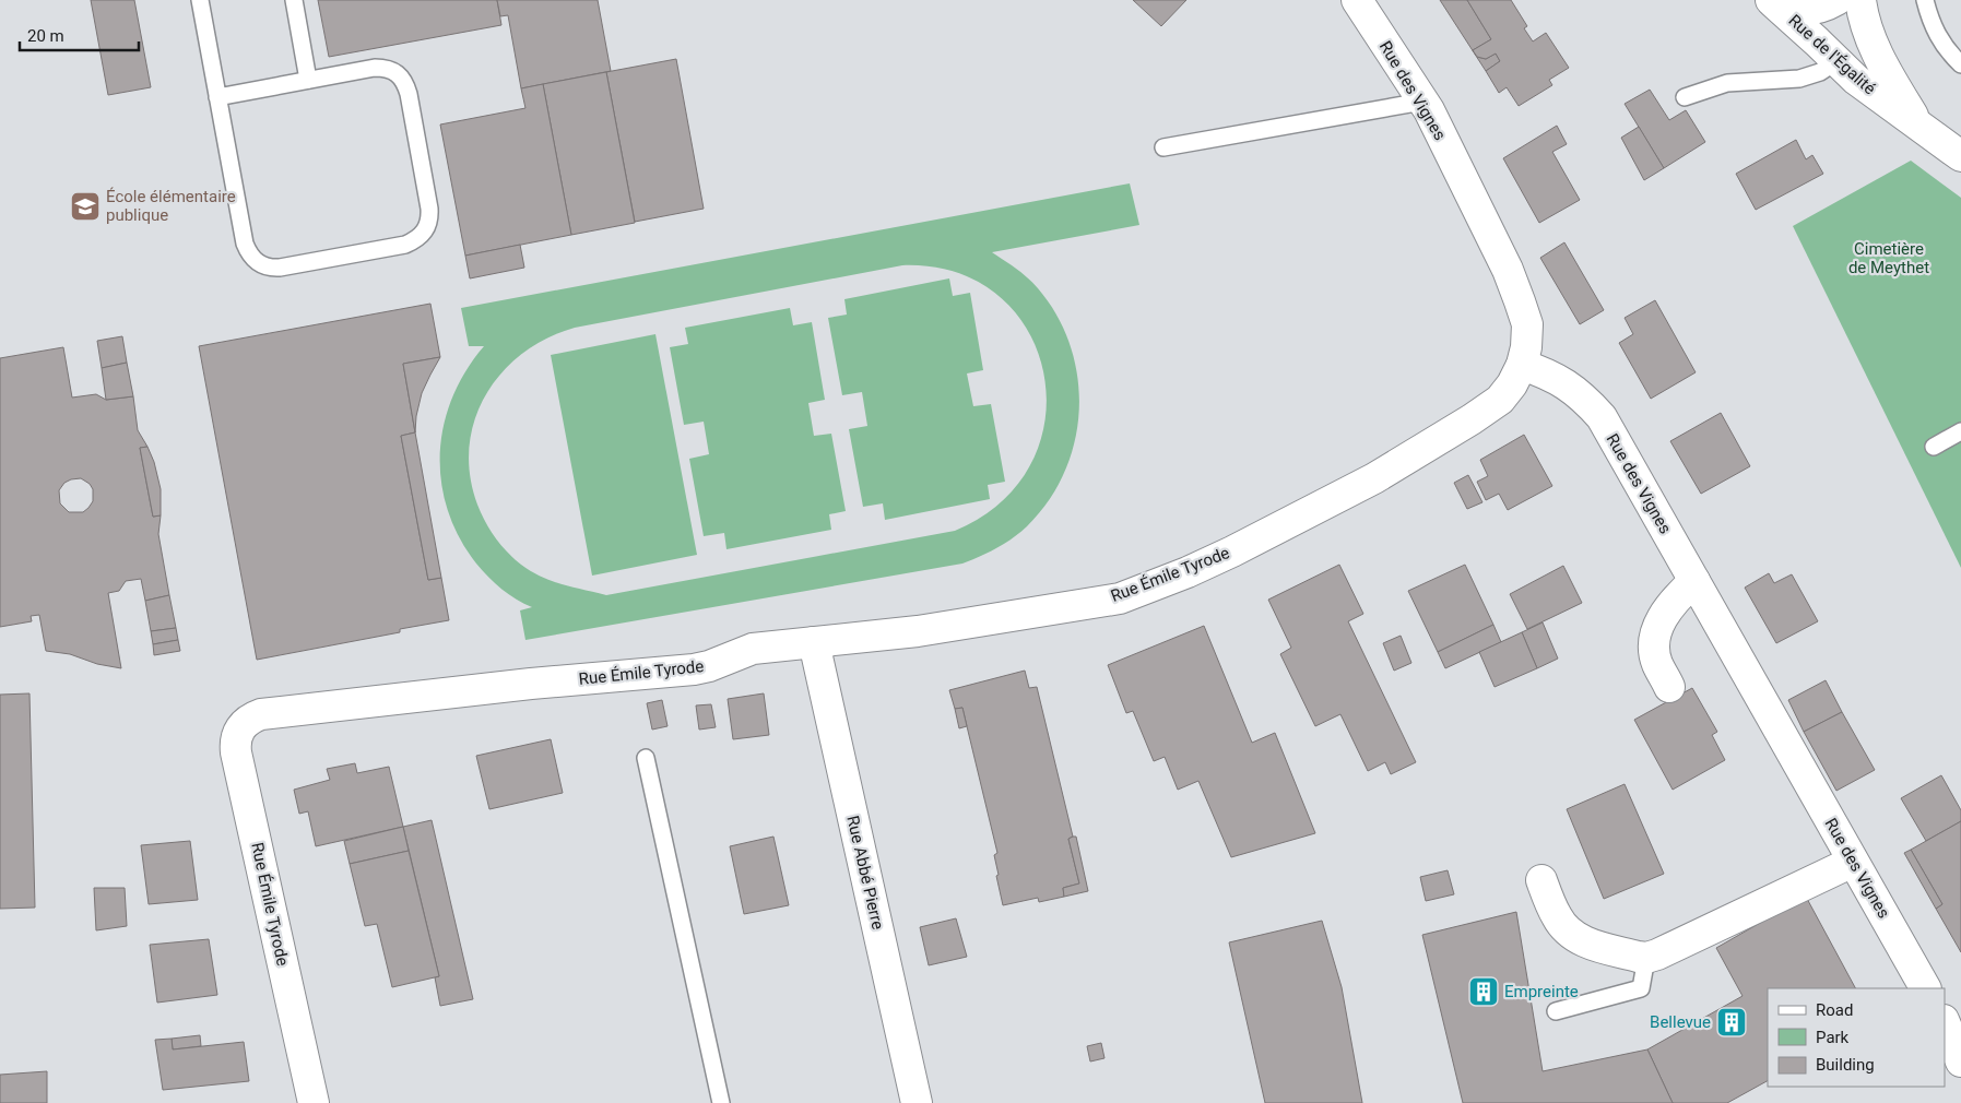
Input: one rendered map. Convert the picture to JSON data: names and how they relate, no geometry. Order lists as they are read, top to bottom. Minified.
{"streets":{"street":["Rue de l'Égalité","Rue des Vignes","Rue Émile Tyrode","Rue Abbé Pierre"]},"crossings":[["Rue des Vignes","Rue Émile Tyrode"],["Rue Émile Tyrode","Rue Abbé Pierre"]],"parks":["Cimetière de Meythet"],"places":{"school or university":["École élémentaire publique"],"building":["Empreinte","Bellevue"]},"legend":["Road","Park","Building"],"scale_bar":"20 m"}
